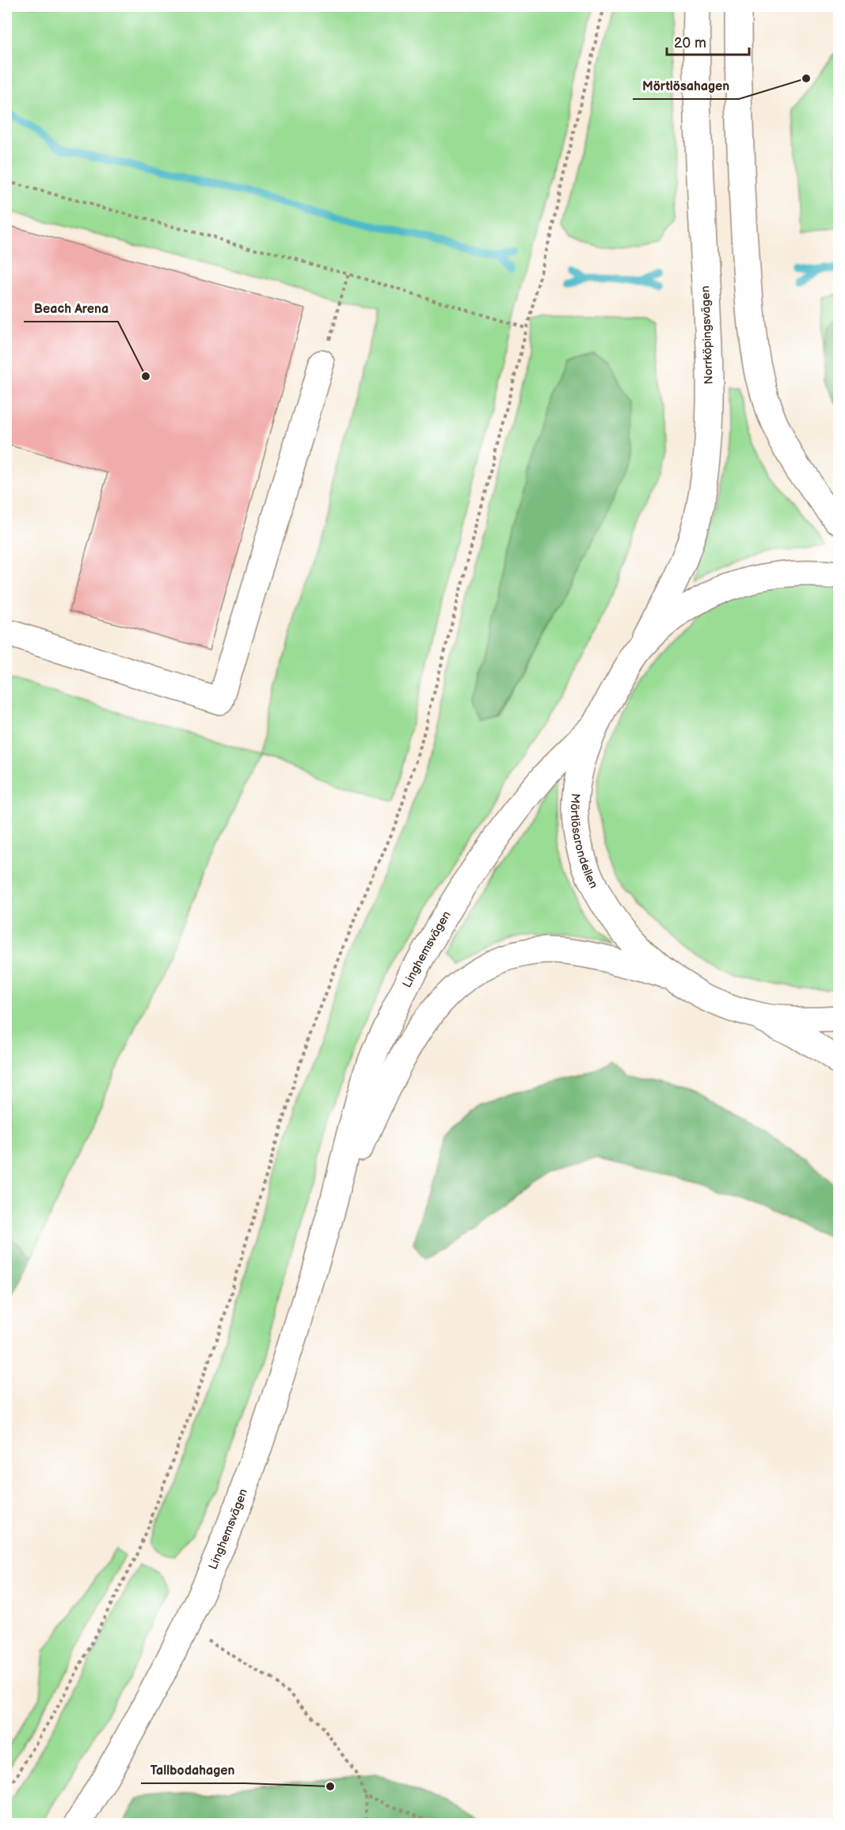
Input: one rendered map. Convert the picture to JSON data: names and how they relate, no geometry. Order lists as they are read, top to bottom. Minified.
{"streets":{"main road":["Norrköpingsvägen","Mörtlösarondellen","Linghemsvägen"]},"crossings":[["Norrköpingsvägen","Mörtlösarondellen"],["Mörtlösarondellen","Linghemsvägen"]],"places":["Mörtlösahagen","Beach Arena","Tallbodahagen"],"scale_bar":"20 m"}
